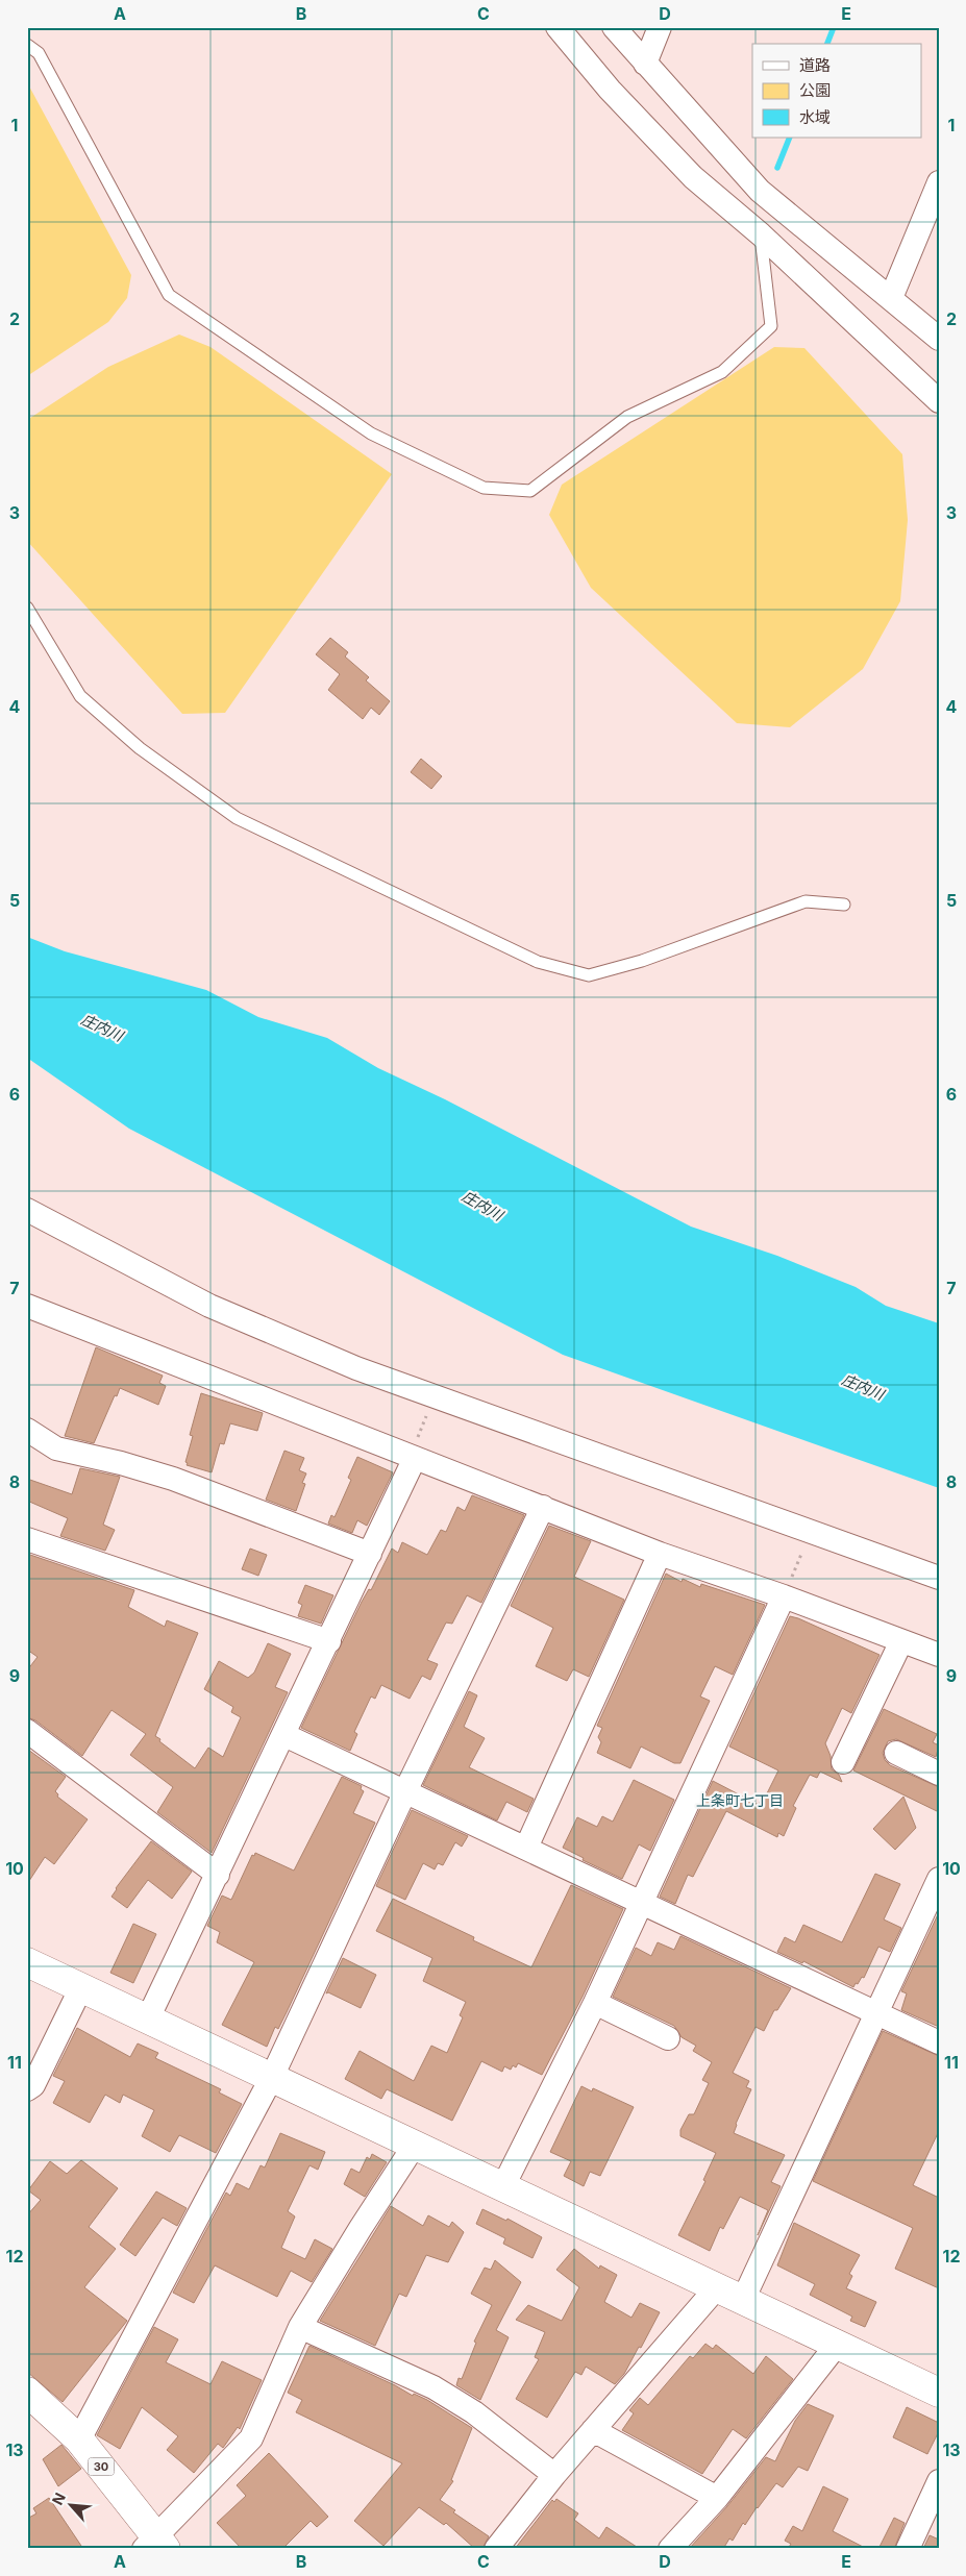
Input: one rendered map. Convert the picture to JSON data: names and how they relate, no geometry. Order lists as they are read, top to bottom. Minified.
{"streets":{"street":["30"]},"districts":["上条町七丁目"],"water":["庄内川"],"legend":["道路","公園","水域"],"north":"top left","grid":{"columns":["A","B","C","D","E"],"rows":["1","2","3","4","5","6","7","8","9","10","11","12","13"]}}
